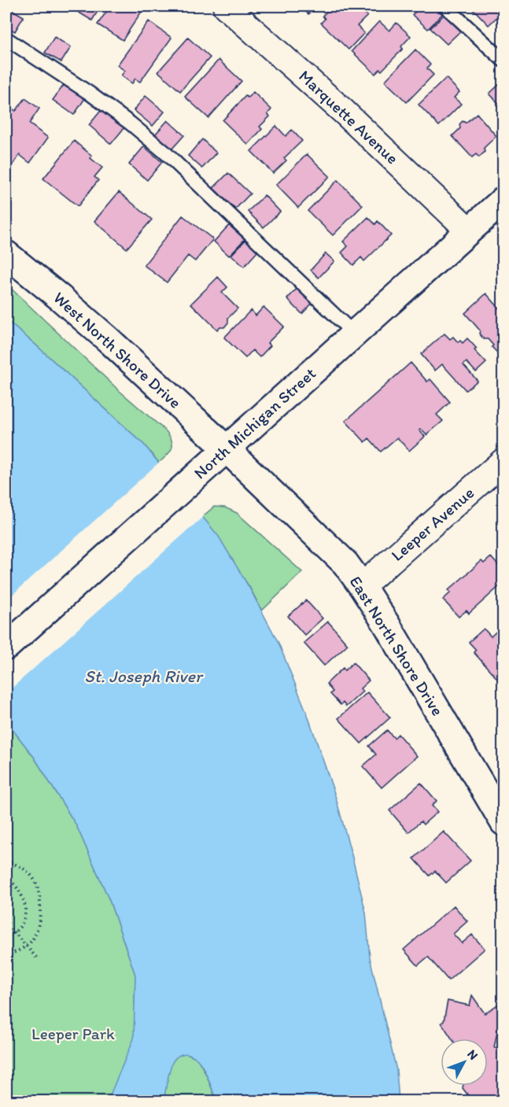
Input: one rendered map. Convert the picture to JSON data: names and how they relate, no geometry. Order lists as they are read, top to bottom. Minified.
{"streets":{"street":["Marquette Avenue","West North Shore Drive","North Michigan Street","Leeper Avenue","East North Shore Drive"]},"crossings":[["Marquette Avenue","North Michigan Street"],["West North Shore Drive","North Michigan Street"],["West North Shore Drive","East North Shore Drive"],["North Michigan Street","East North Shore Drive"],["Leeper Avenue","East North Shore Drive"]],"water":["St. Joseph River"],"parks":["Leeper Park"],"north":"top right"}
